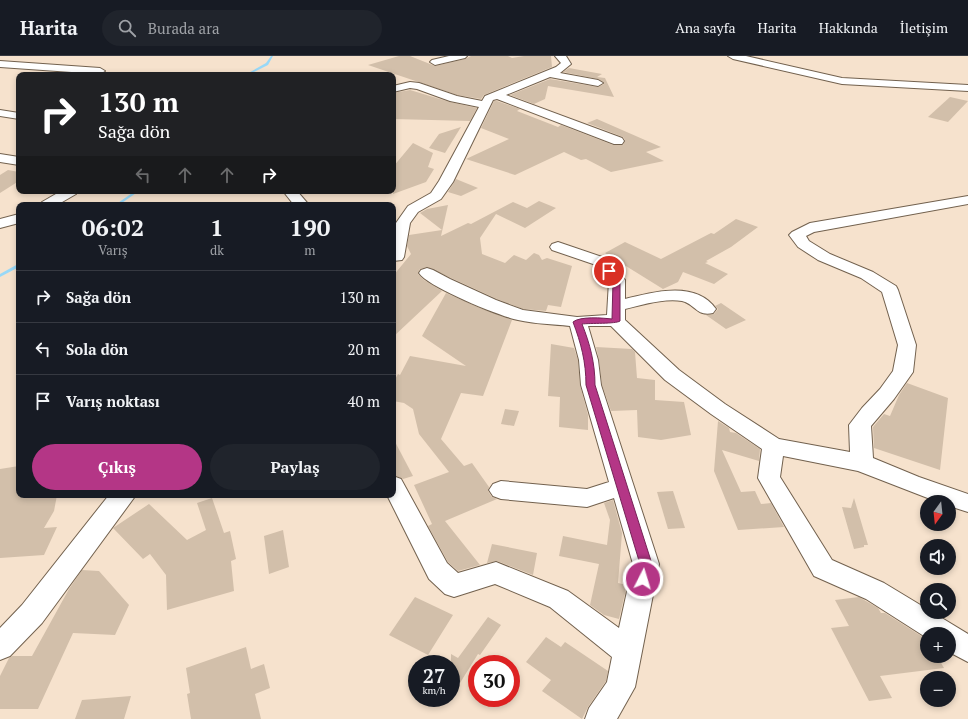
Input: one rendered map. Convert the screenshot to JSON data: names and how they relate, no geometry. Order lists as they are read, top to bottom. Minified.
{"north":"bottom","page":{"header":"Harita","search":"Burada ara","nav":["Ana sayfa","Harita","Hakkında","İletişim"],"turn":["130 m","Sağa dön"],"eta":["06:02","Varış","1","dk","190","m"],"list":[{"name":"Sağa dön","value":"130 m"},{"name":"Sola dön","value":"20 m"},{"name":"Varış noktası","value":"40 m"}],"buttons":["Çıkış","Paylaş"],"map_buttons":["+","−"],"speed":"27 km/h","limit":"30"}}
